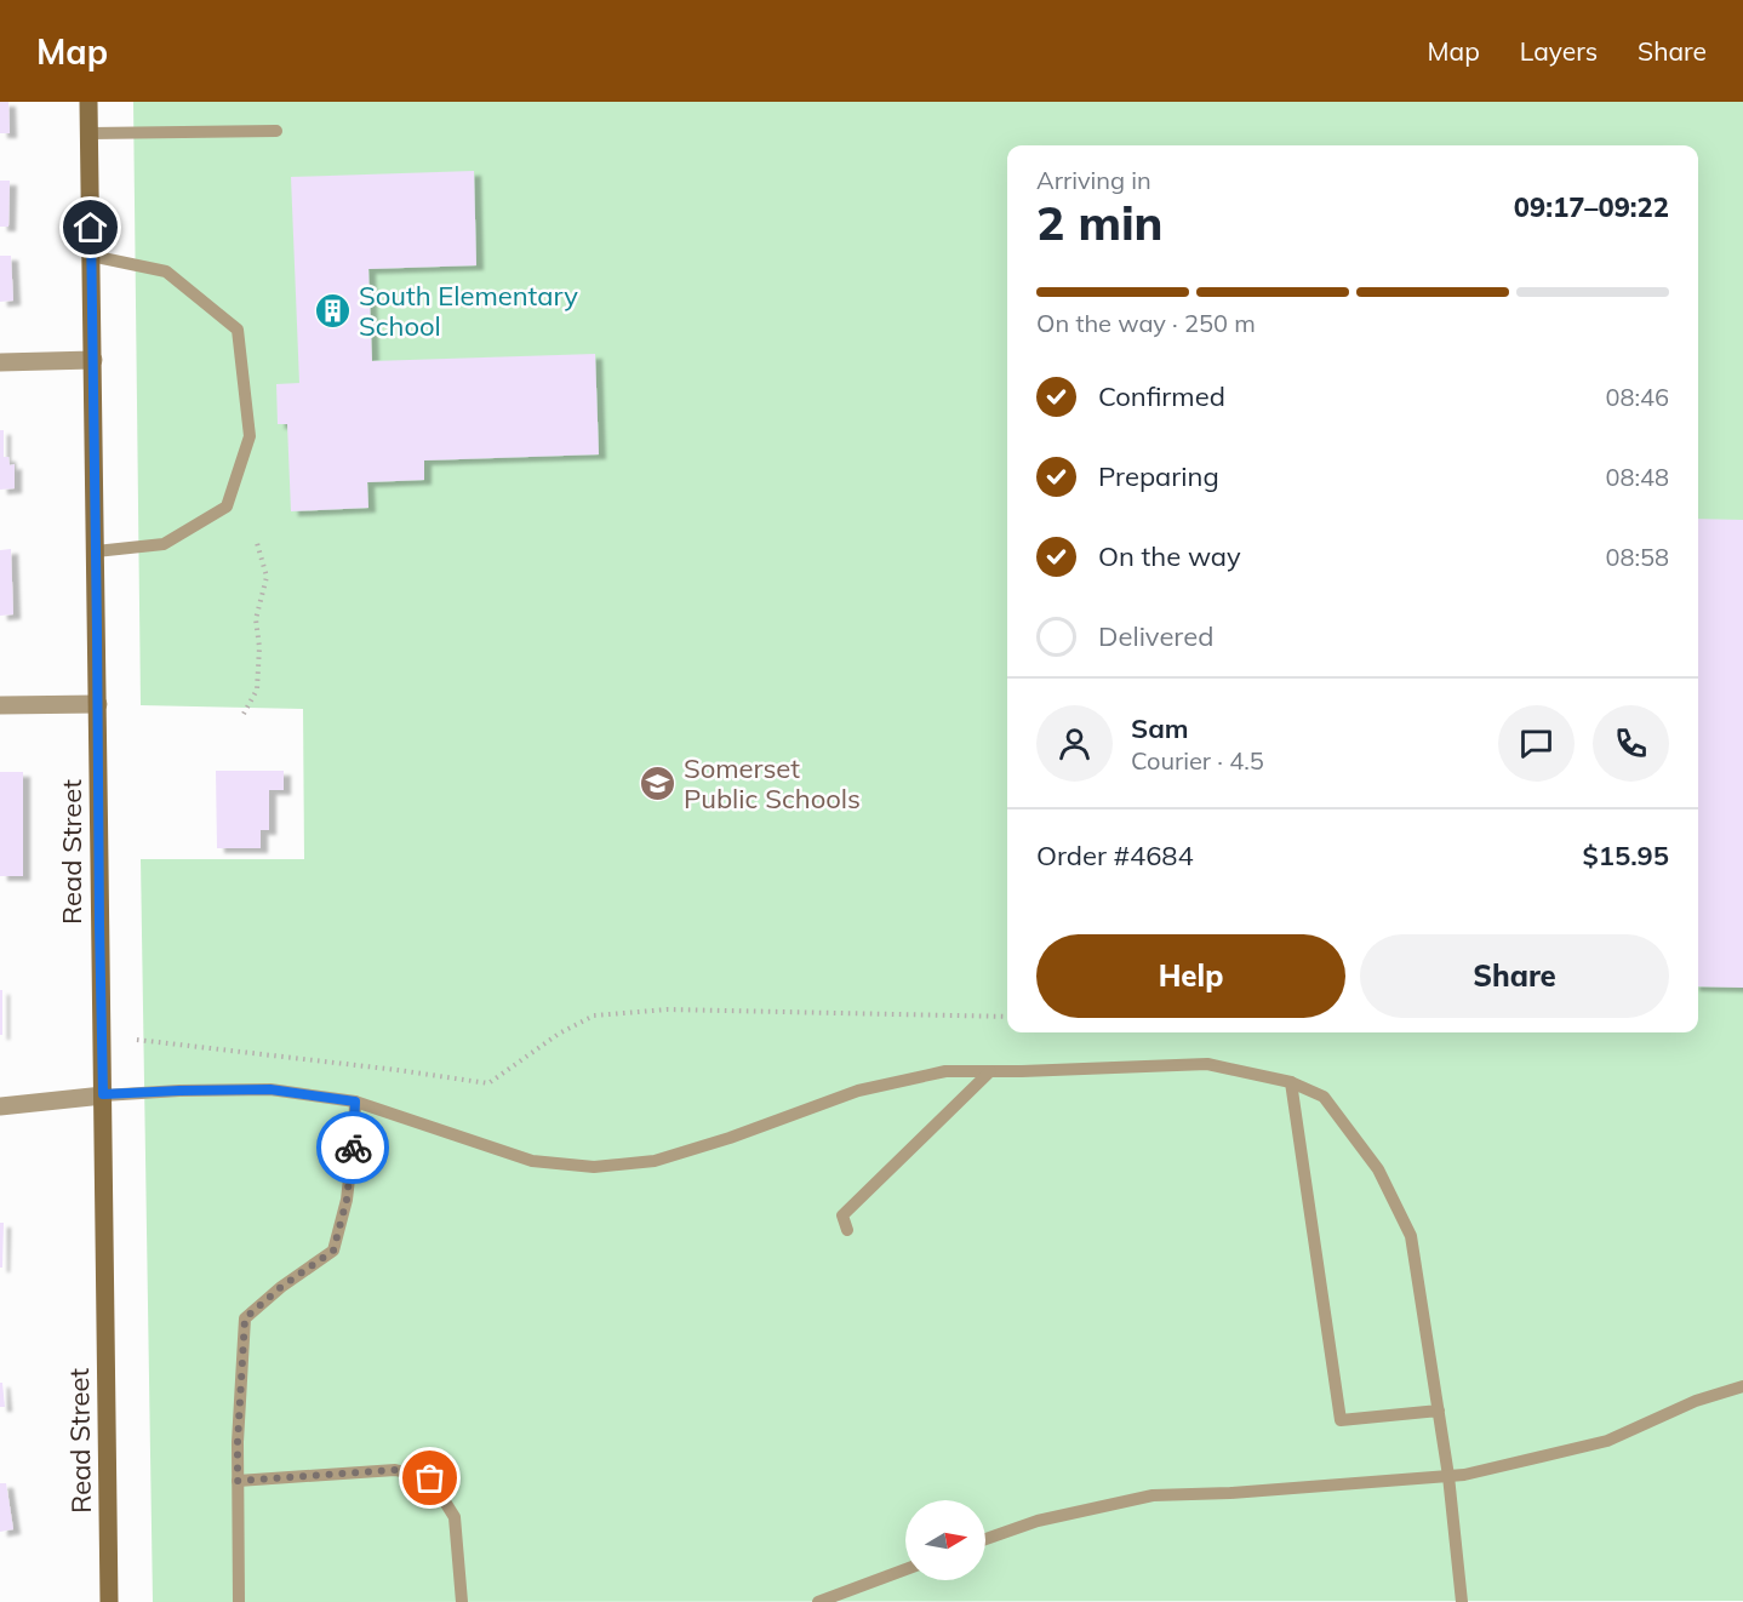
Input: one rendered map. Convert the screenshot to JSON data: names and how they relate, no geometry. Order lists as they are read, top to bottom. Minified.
{"streets":{"main road":["Read Street"]},"places":{"building":["South Elementary School"],"school or university":["Somerset Public Schools"]},"north":"right","page":{"header":"Map","nav":["Map","Layers","Share"],"heading":["2 min","Arriving in","09:17–09:22"],"panel":["Sam","Courier · 4.5","Order #4684","$15.95"],"bar":"On the way · 250 m","list":[["Confirmed","08:46"],["Preparing","08:48"],["On the way","08:58"],"Delivered"],"buttons":["Help","Share"]}}
